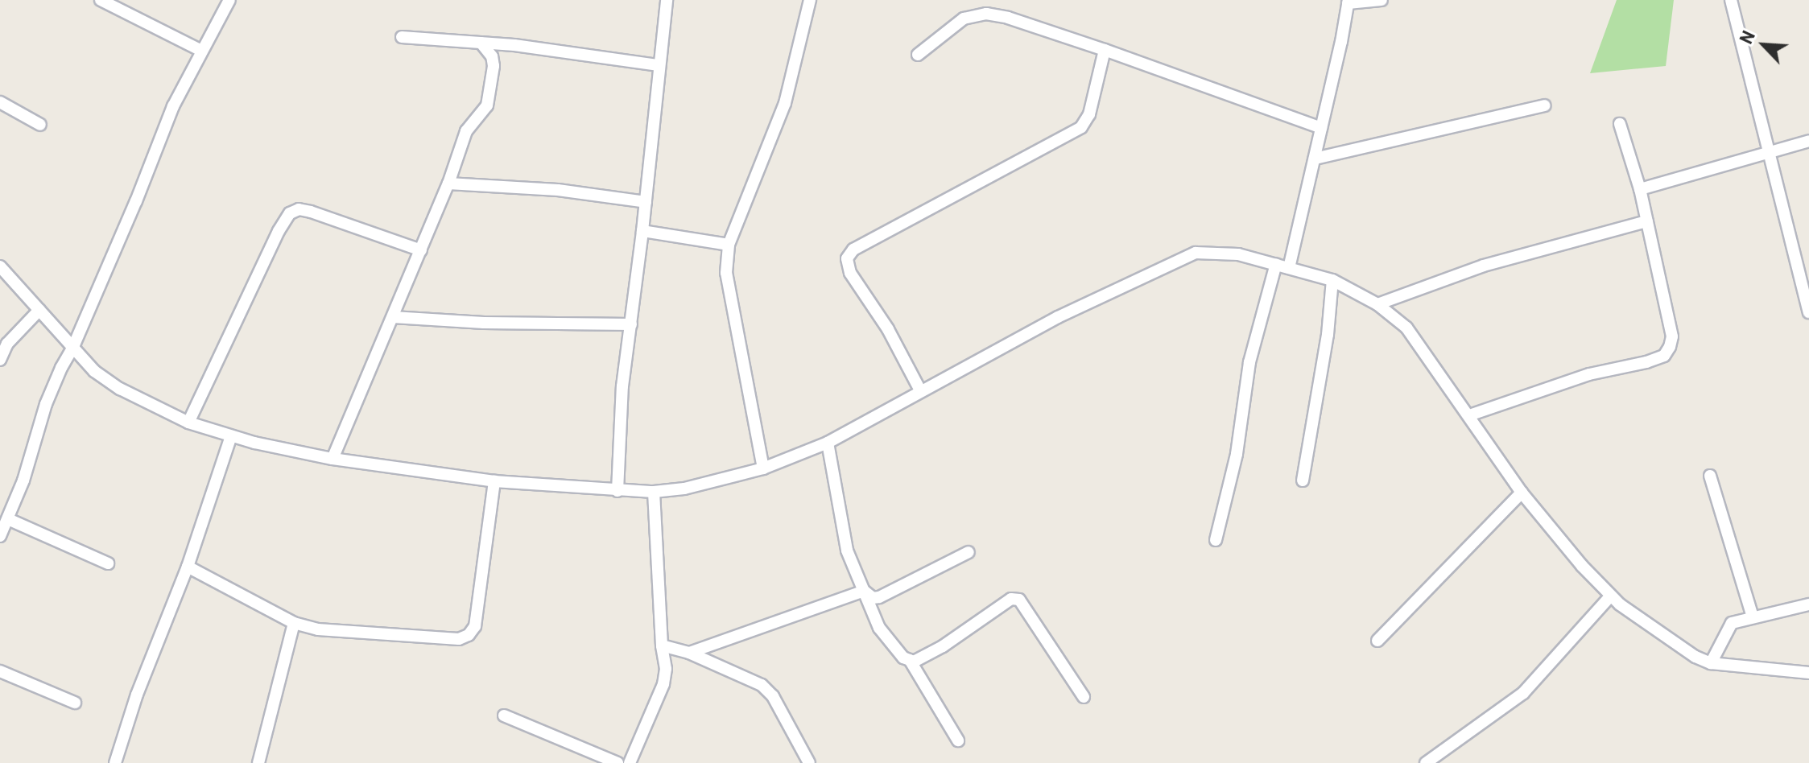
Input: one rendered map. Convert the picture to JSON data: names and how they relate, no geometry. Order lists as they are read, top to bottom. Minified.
{"north":"top left"}
